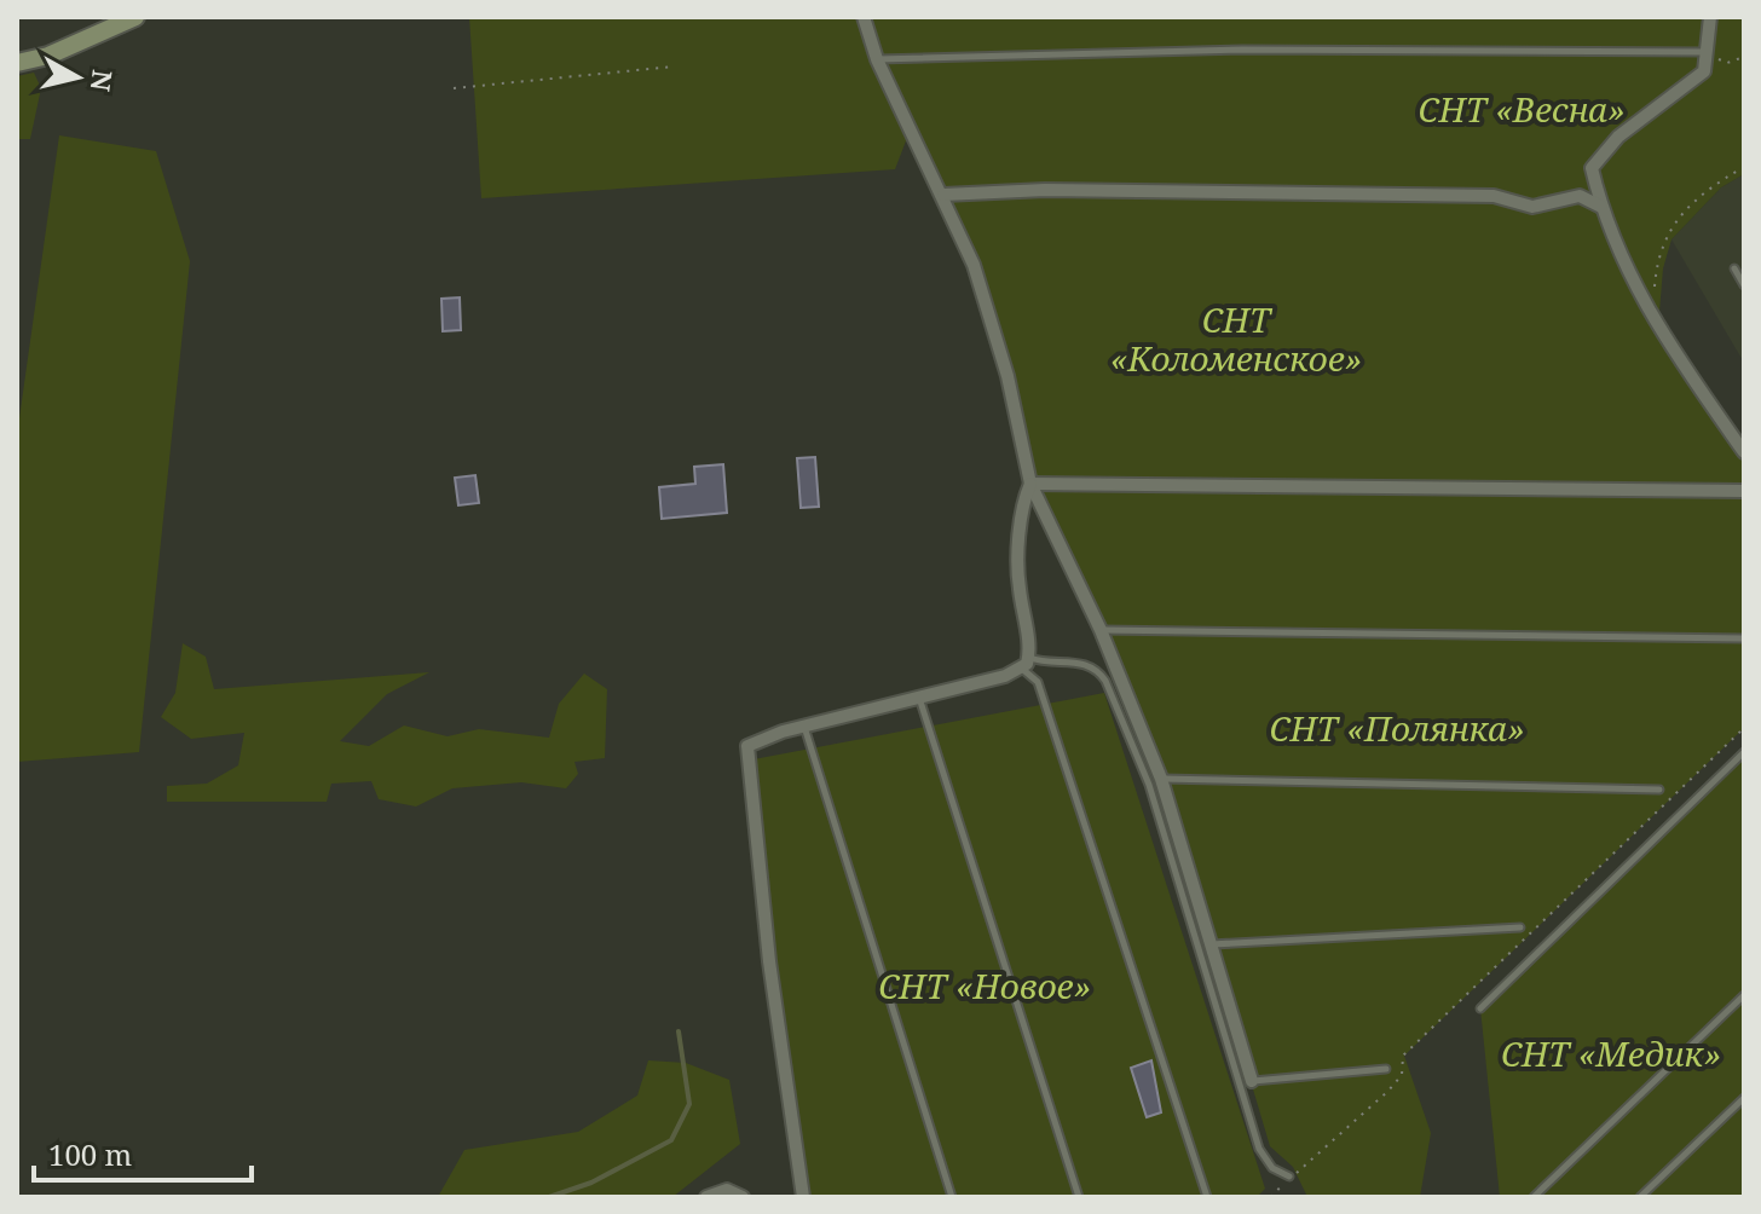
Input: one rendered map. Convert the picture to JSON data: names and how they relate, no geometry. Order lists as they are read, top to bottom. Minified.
{"parks":["СНТ «Весна»","СНТ «Коломенское»","СНТ «Полянка»","СНТ «Новое»","СНТ «Медик»"],"scale_bar":"100 m","north":"right"}
